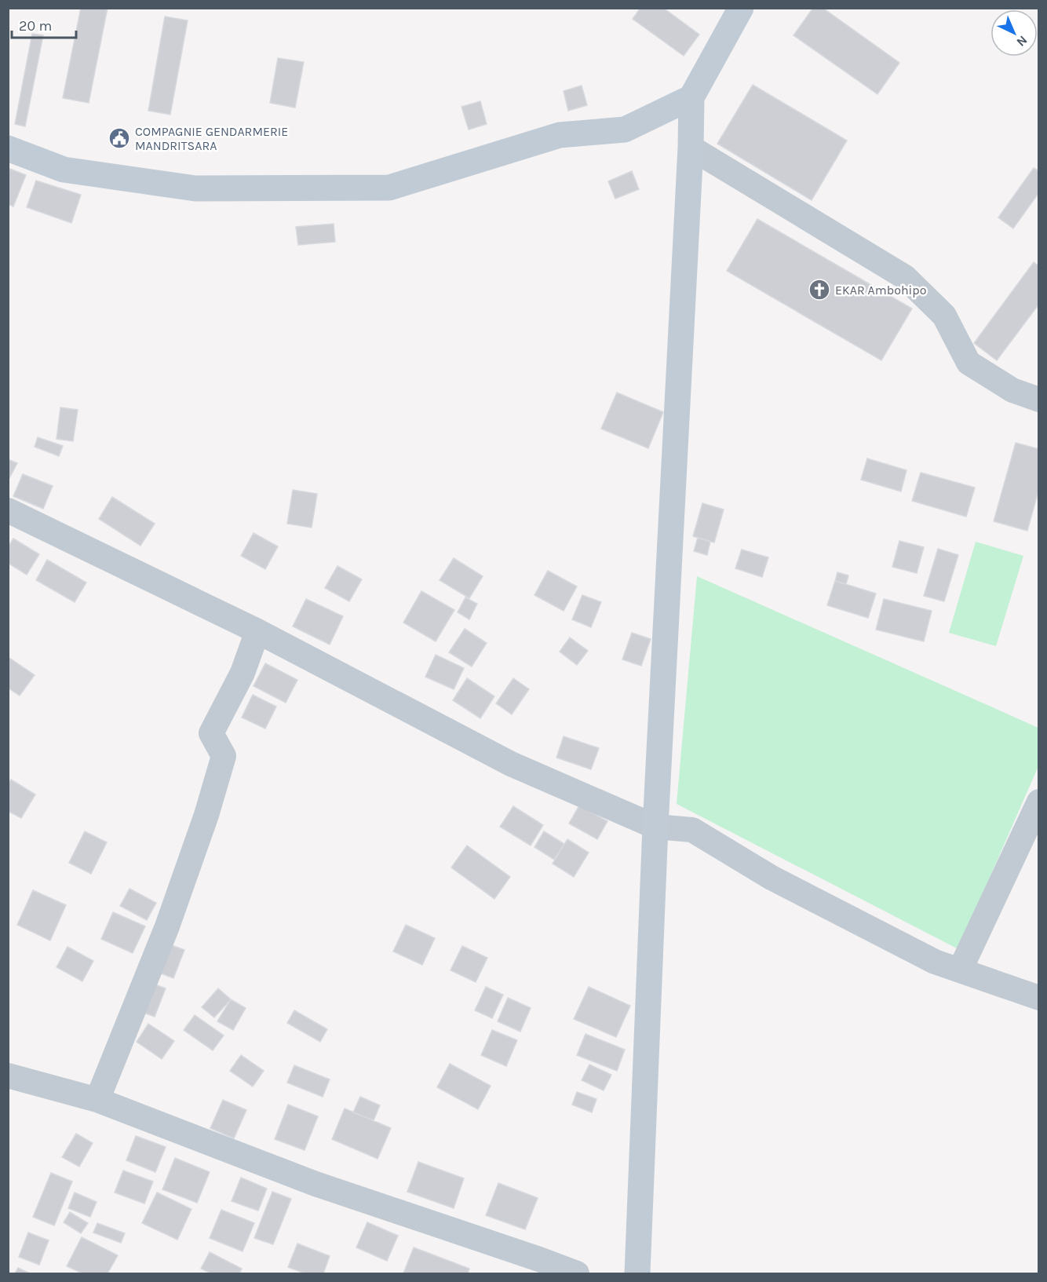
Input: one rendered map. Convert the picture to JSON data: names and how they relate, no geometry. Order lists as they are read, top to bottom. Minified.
{"places":{"public building":["COMPAGNIE GENDARMERIE MANDRITSARA"],"church":["EKAR Ambohipo"]},"scale_bar":"20 m","north":"bottom right"}
